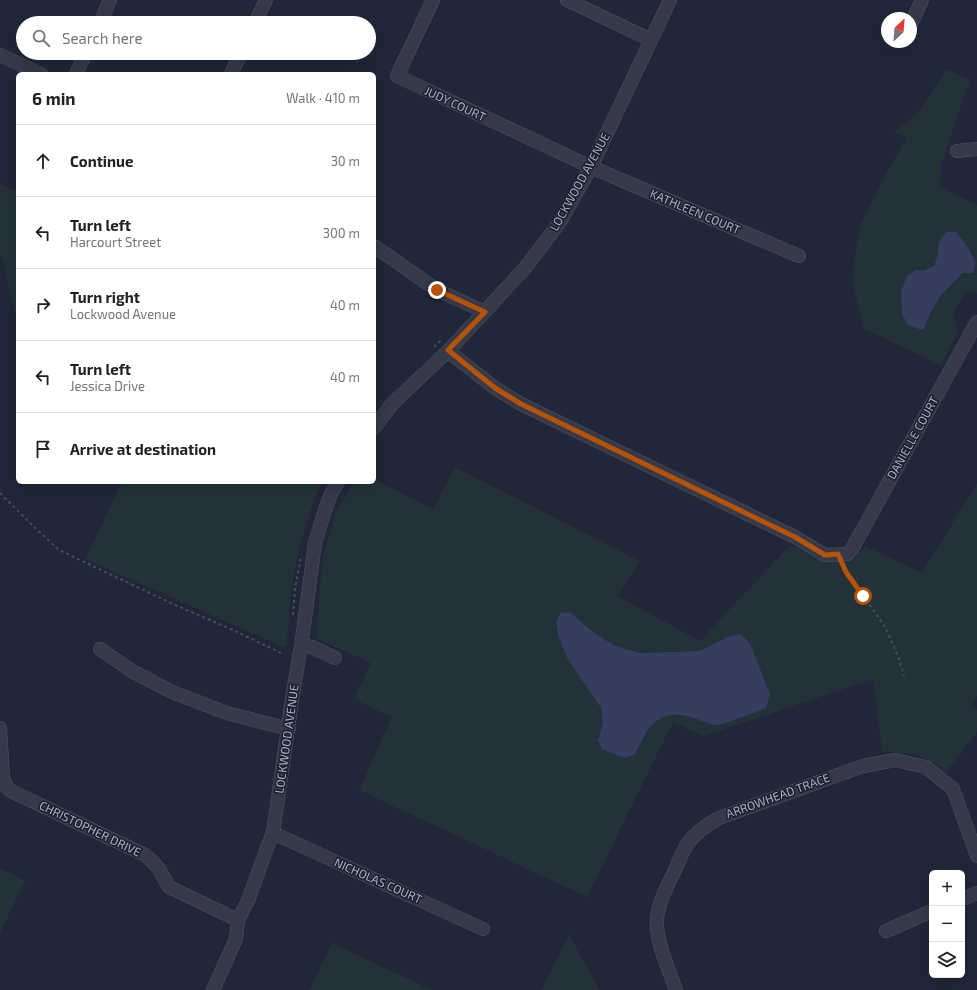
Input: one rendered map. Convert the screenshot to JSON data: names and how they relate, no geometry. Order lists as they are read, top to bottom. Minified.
{"streets":{"street":["JUDY COURT","LOCKWOOD AVENUE","KATHLEEN COURT","DANIELLE COURT","ARROWHEAD TRACE","CHRISTOPHER DRIVE","NICHOLAS COURT"]},"crossings":[["JUDY COURT","LOCKWOOD AVENUE"],["JUDY COURT","KATHLEEN COURT"],["LOCKWOOD AVENUE","KATHLEEN COURT"],["LOCKWOOD AVENUE","CHRISTOPHER DRIVE"],["LOCKWOOD AVENUE","NICHOLAS COURT"]],"north":"top right","page":{"search":"Search here","heading":["6 min","Walk · 410 m"],"list":[["Continue","30 m"],["Turn left","Harcourt Street","300 m"],["Turn right","Lockwood Avenue","40 m"],["Turn left","Jessica Drive","40 m"],"Arrive at destination"],"map_buttons":["+","−"]}}
